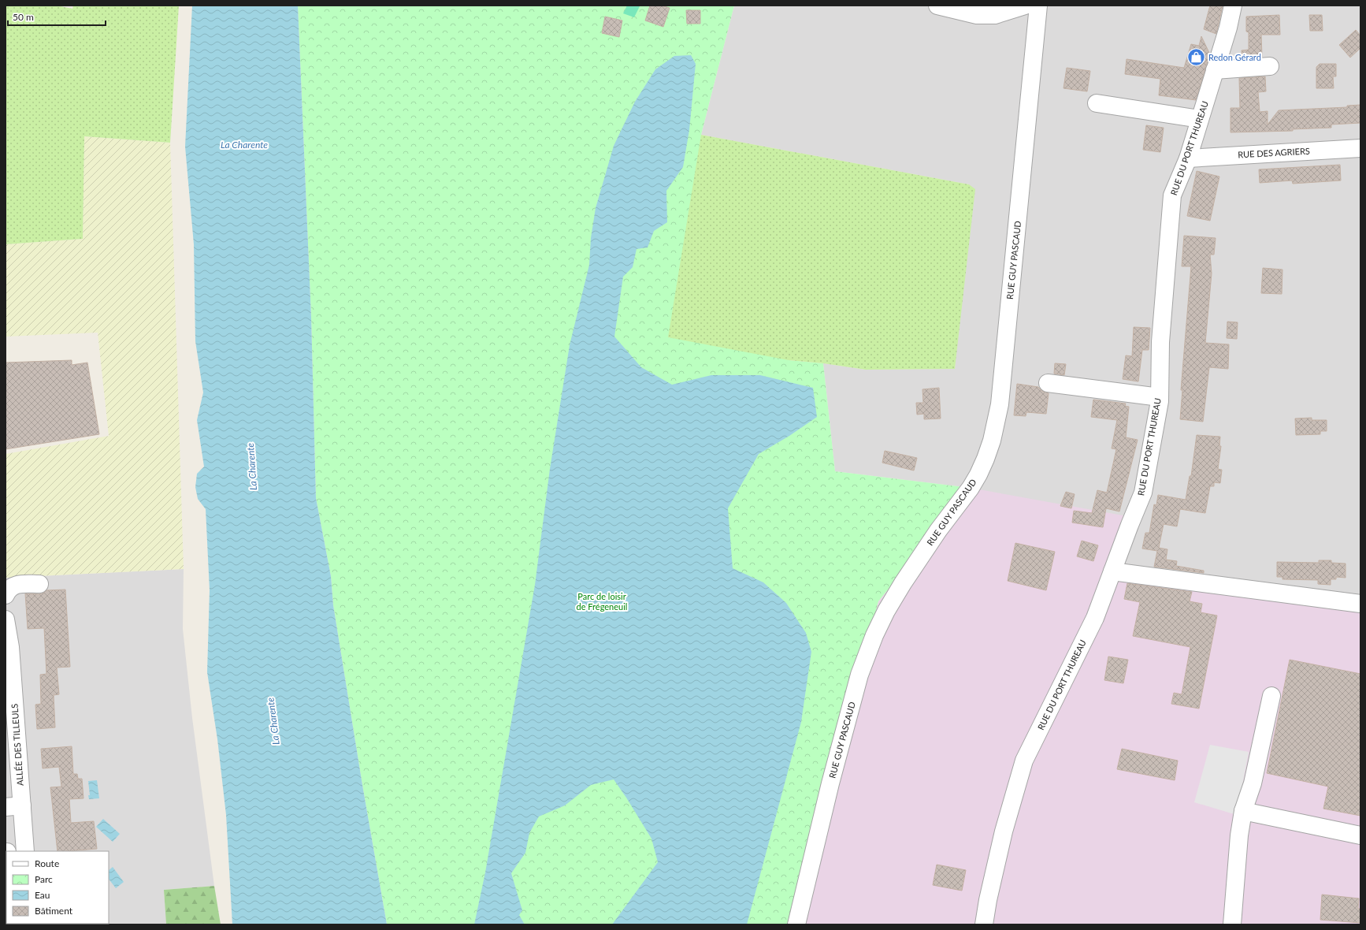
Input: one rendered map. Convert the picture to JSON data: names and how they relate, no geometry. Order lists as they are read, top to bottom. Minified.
{"streets":{"street":["RUE DU PORT THUREAU","RUE DES AGRIERS","RUE GUY PASCAUD","ALLÉE DES TILLEULS"]},"crossings":[["RUE DU PORT THUREAU","RUE DES AGRIERS"]],"water":["La Charente"],"parks":["Parc de loisir de Frégeneuil"],"places":{"shop":["Redon Gérard"]},"legend":["Route","Parc","Eau","Bâtiment"],"scale_bar":"50 m"}
